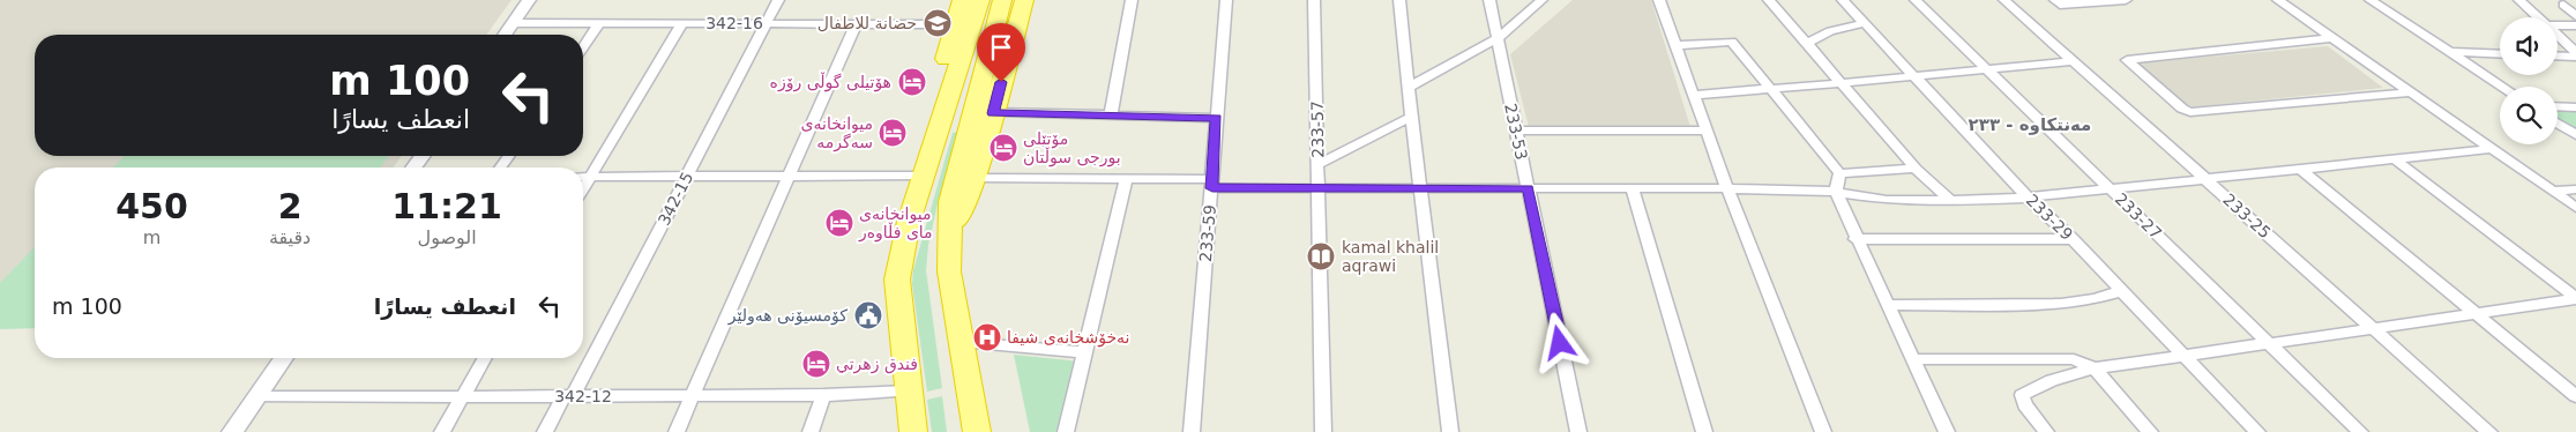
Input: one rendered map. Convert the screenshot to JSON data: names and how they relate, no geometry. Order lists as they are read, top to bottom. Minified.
{"streets":{"street":["342-16","233-57","233-53","342-15","233-27","233-25","233-29","233-59","342-12"]},"crossings":[["342-16","342-15"],["342-15","342-12"]],"districts":["مەنتکاوە - ٢٣٣"],"places":{"school or university":["حضانة للاطفال"],"hotel":["هۆتیلی گوڵی رۆزه","میوانخانەی سەگرمە","مۆتێلی بورجی سوڵتان","میوانخانەی مای فڵاوەر","فندق زهرتي"],"library":["kamal khalil aqrawi"],"public building":["کۆمسیۆنی هەولێر"],"hospital":["نەخۆشخانەی شیفا"]},"page":{"turn":["100 m","انعطف يسارًا"],"eta":["11:21","الوصول","2","دقيقة","450","m"],"list":[{"name":"انعطف يسارًا","value":"100 m"}]}}
